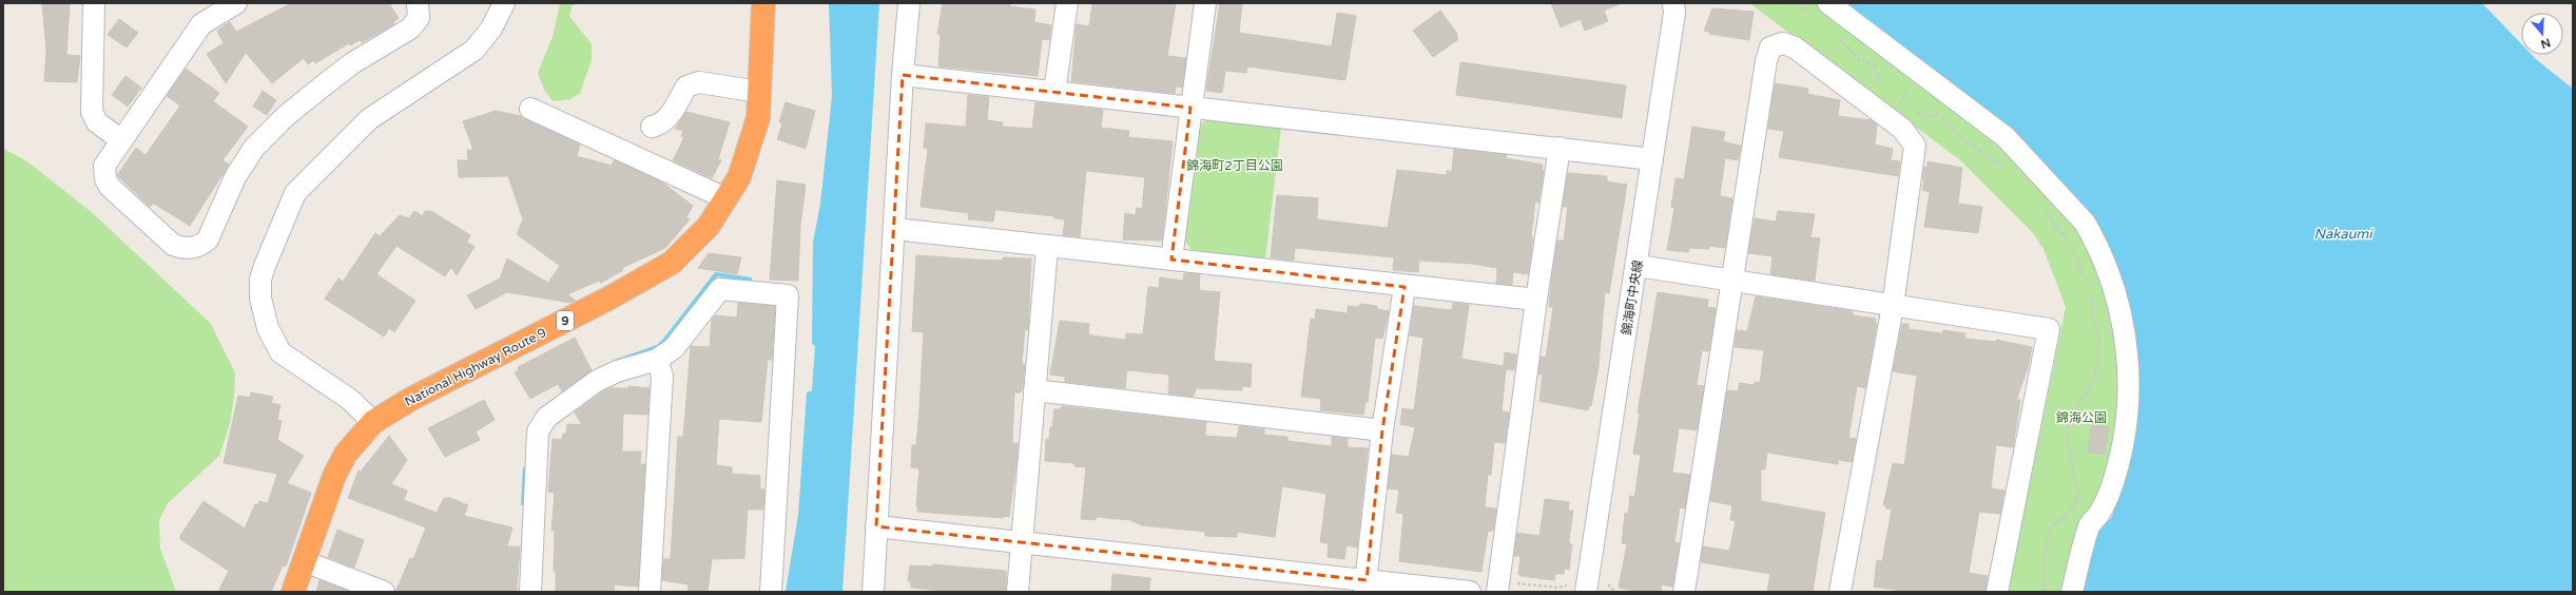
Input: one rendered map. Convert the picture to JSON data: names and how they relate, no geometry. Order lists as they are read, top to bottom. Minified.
{"streets":{"highway":["9","National Highway Route 9"],"street":["錦海町中央線"]},"water":["Nakaumi"],"parks":["錦海町2丁目公園","錦海公園"],"north":"bottom"}
